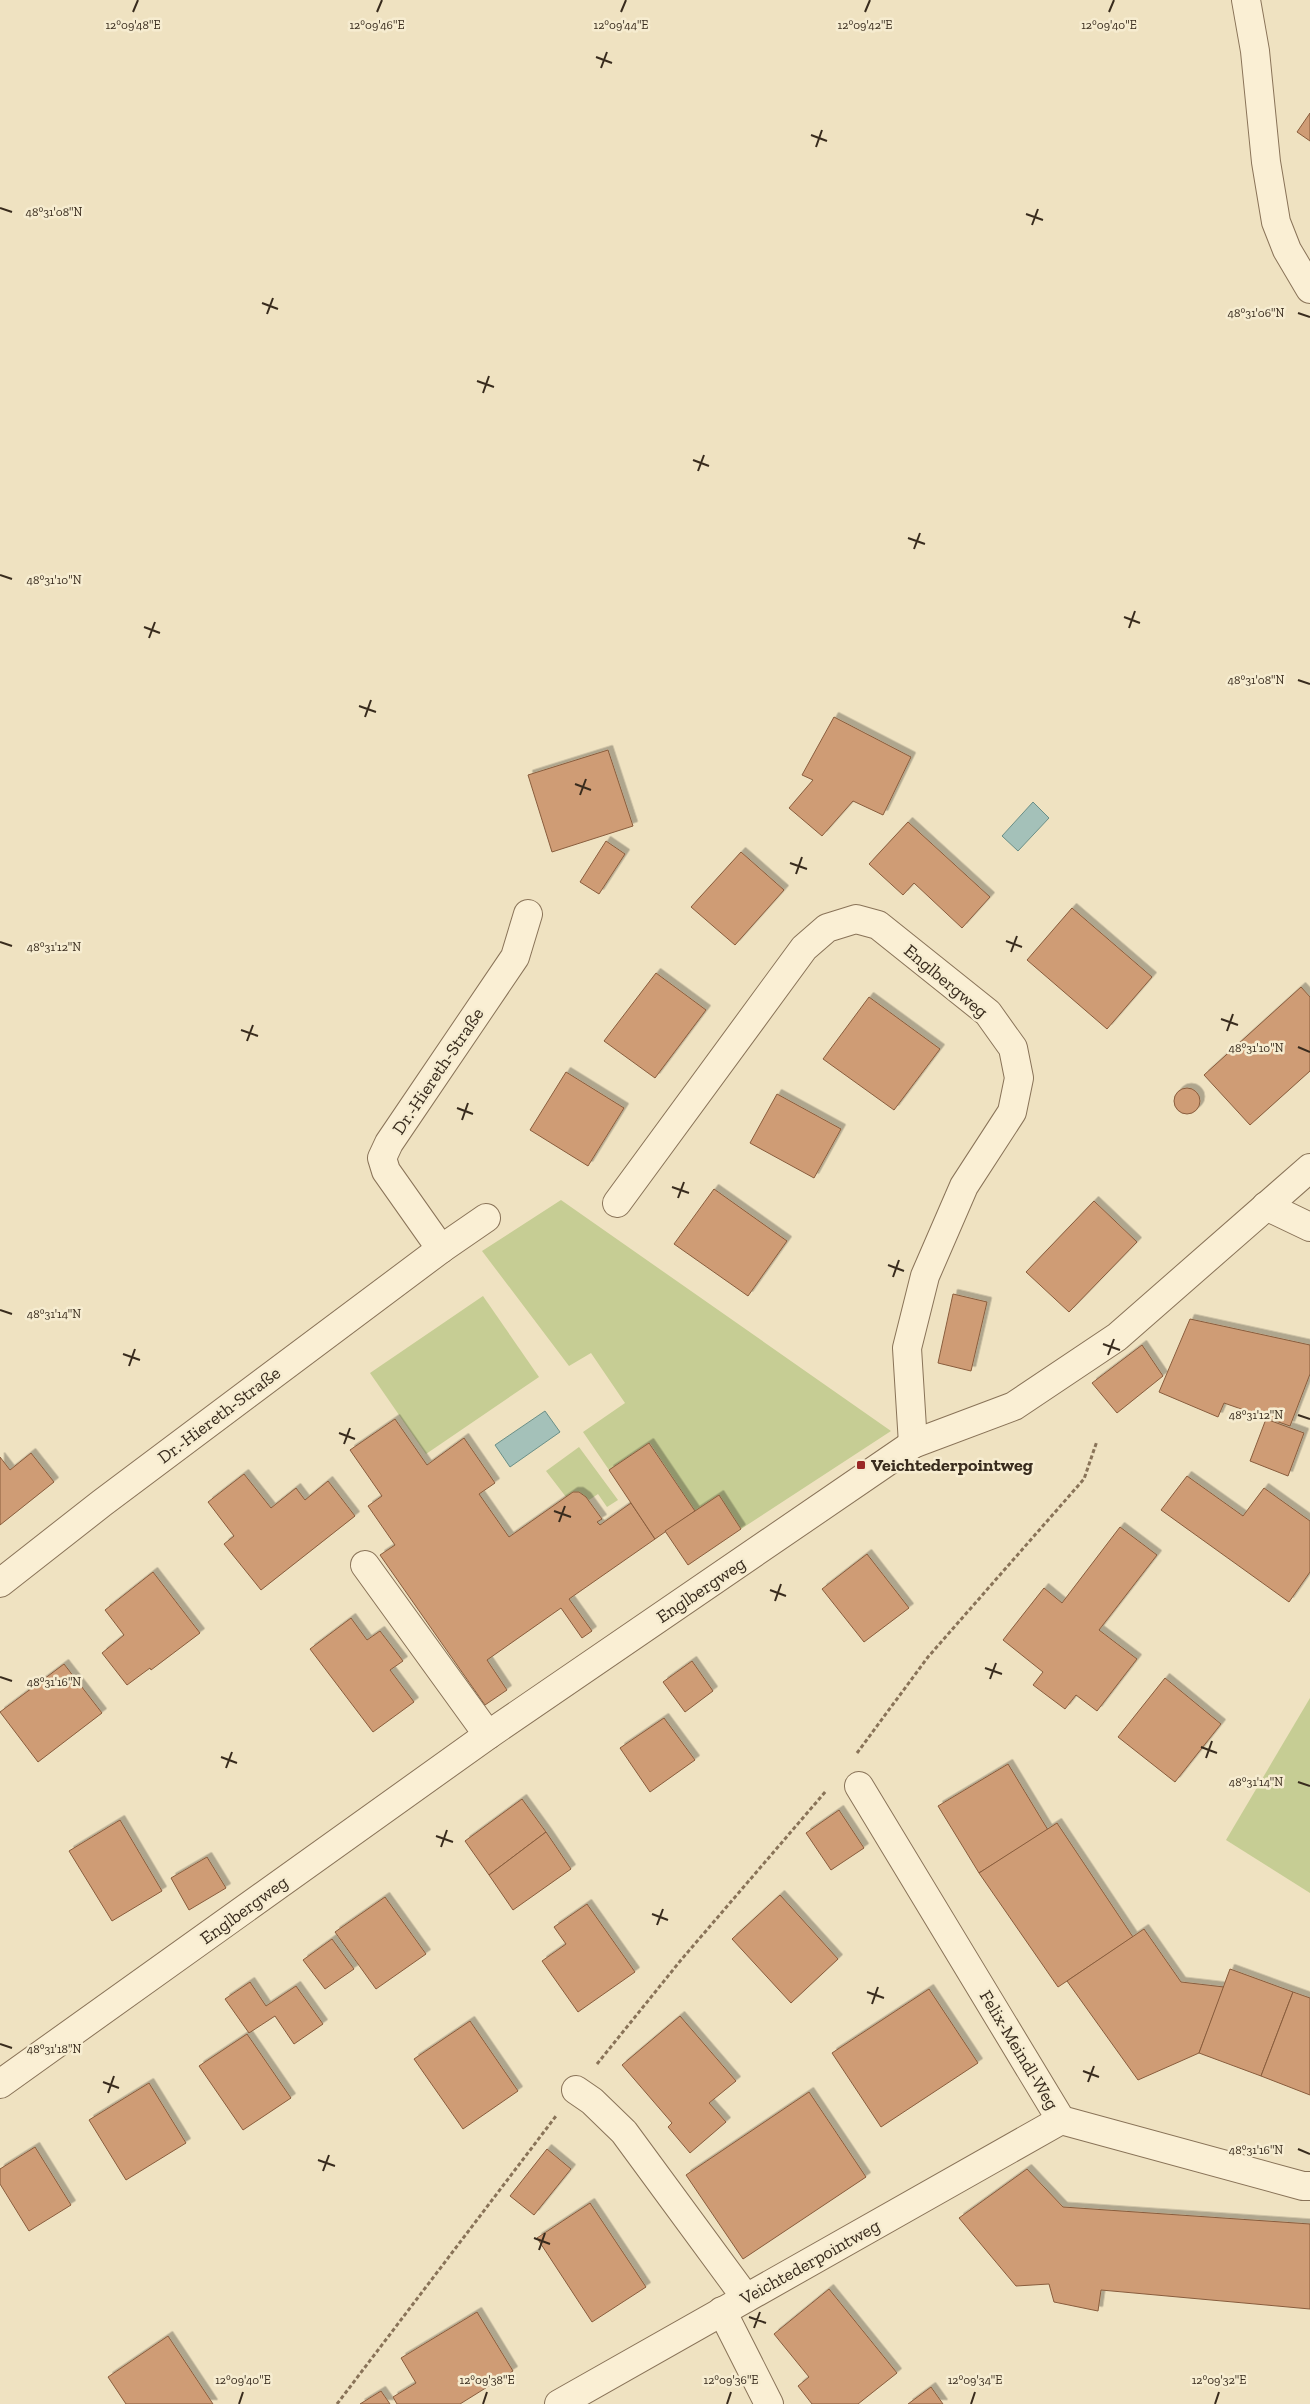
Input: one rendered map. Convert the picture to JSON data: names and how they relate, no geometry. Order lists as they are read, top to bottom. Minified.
{"streets":{"street":["Englbergweg","Dr.-Hiereth-Straße","Felix-Meindl-Weg","Veichtederpointweg"]},"crossings":[["Felix-Meindl-Weg","Veichtederpointweg"]],"places":{"transit":["Veichtederpointweg"]},"coordinates":["12°09'48\"E","12°09'46\"E","12°09'44\"E","12°09'42\"E","12°09'40\"E","48°31'08\"N","48°31'06\"N","48°31'10\"N","48°31'12\"N","48°31'14\"N","48°31'16\"N","48°31'18\"N","12°09'38\"E","12°09'36\"E","12°09'34\"E","12°09'32\"E"]}
